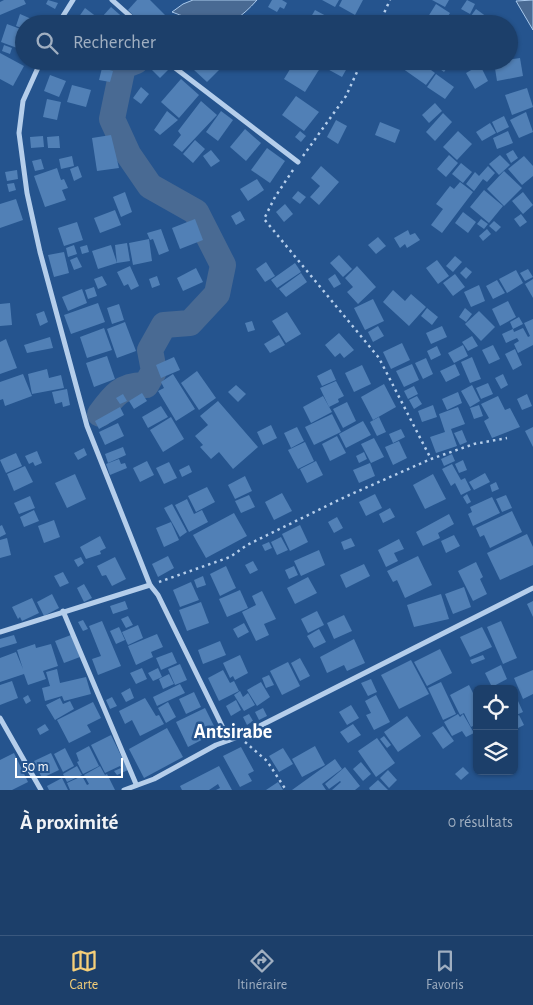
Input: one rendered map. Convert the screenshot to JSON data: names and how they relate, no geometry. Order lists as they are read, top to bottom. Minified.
{"districts":["Antsirabe"],"scale_bar":"50 m","page":{"search":"Rechercher","scale":"50 m","heading":["À proximité","0 résultats"],"nav":["Carte","Itinéraire","Favoris"]}}
